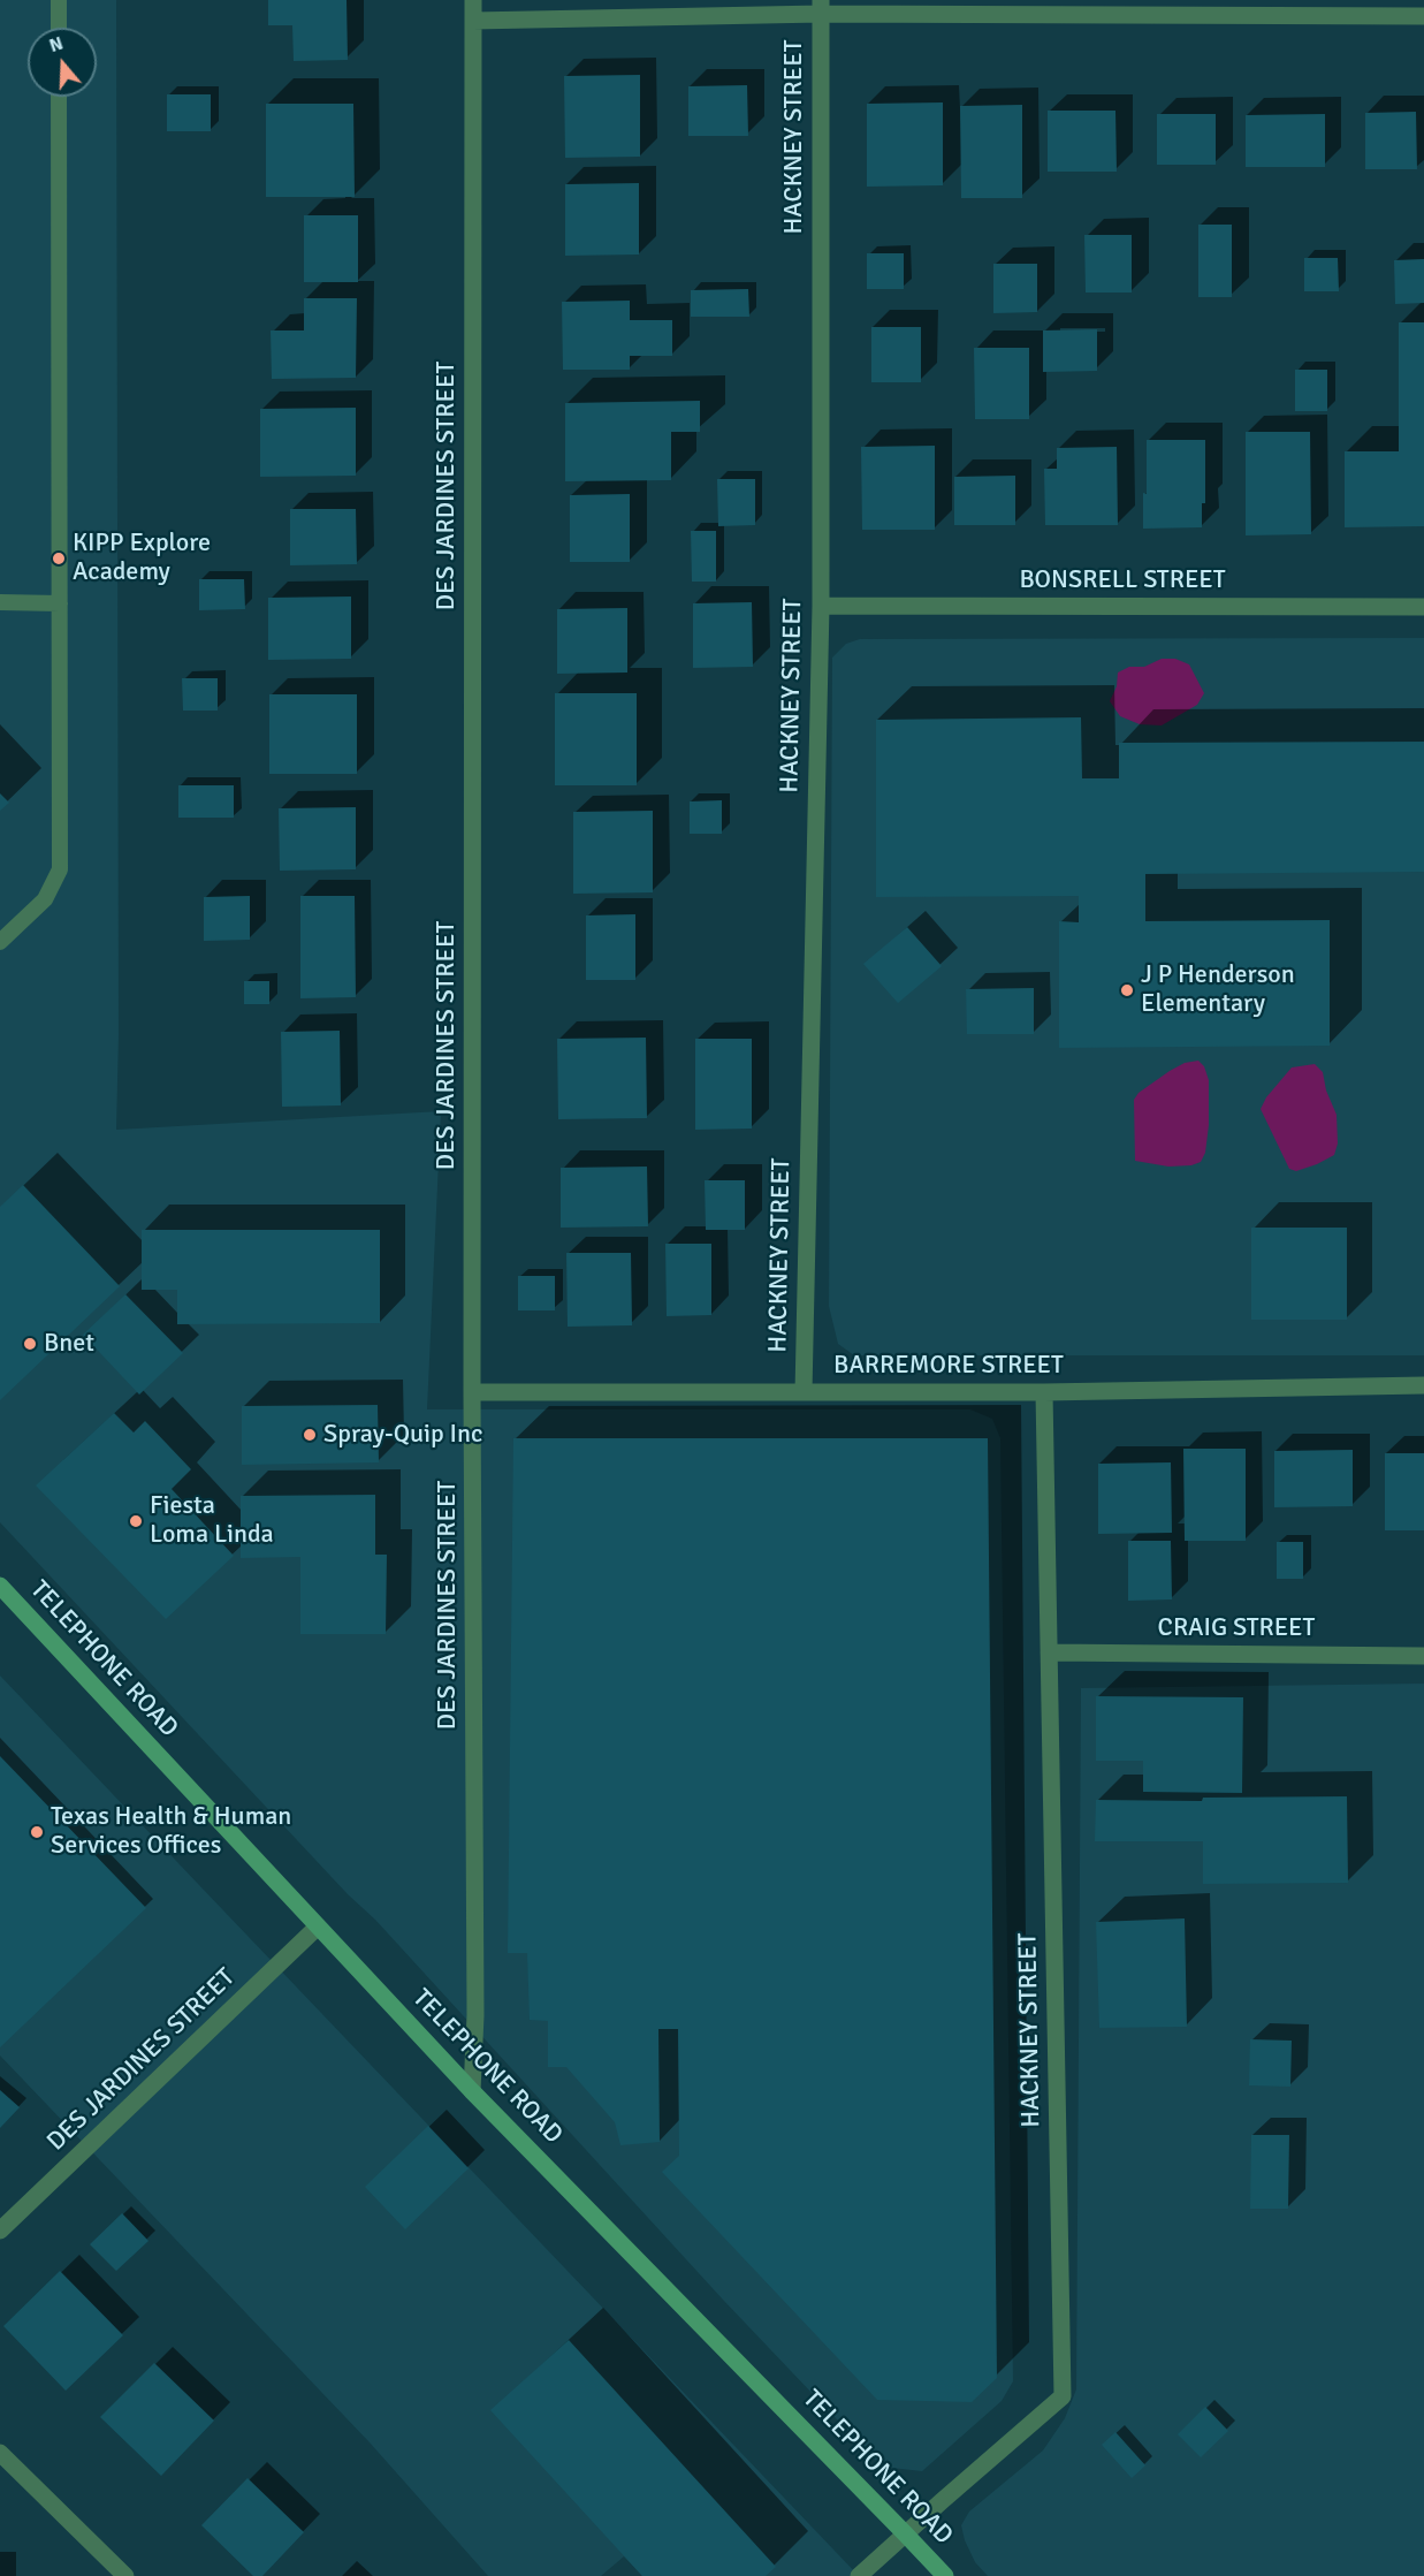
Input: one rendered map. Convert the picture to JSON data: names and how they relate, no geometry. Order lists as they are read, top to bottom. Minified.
{"streets":{"main road":["TELEPHONE ROAD"],"street":["HACKNEY STREET","DES JARDINES STREET","BONSRELL STREET","BARREMORE STREET","CRAIG STREET"]},"crossings":[["HACKNEY STREET","BONSRELL STREET"],["HACKNEY STREET","BARREMORE STREET"],["HACKNEY STREET","CRAIG STREET"],["HACKNEY STREET","TELEPHONE ROAD"],["DES JARDINES STREET","BARREMORE STREET"],["DES JARDINES STREET","TELEPHONE ROAD"]],"places":["KIPP Explore Academy","J P Henderson Elementary","Bnet","Spray-Quip Inc","Fiesta Loma Linda","Texas Health & Human Services Offices"],"north":"top"}
